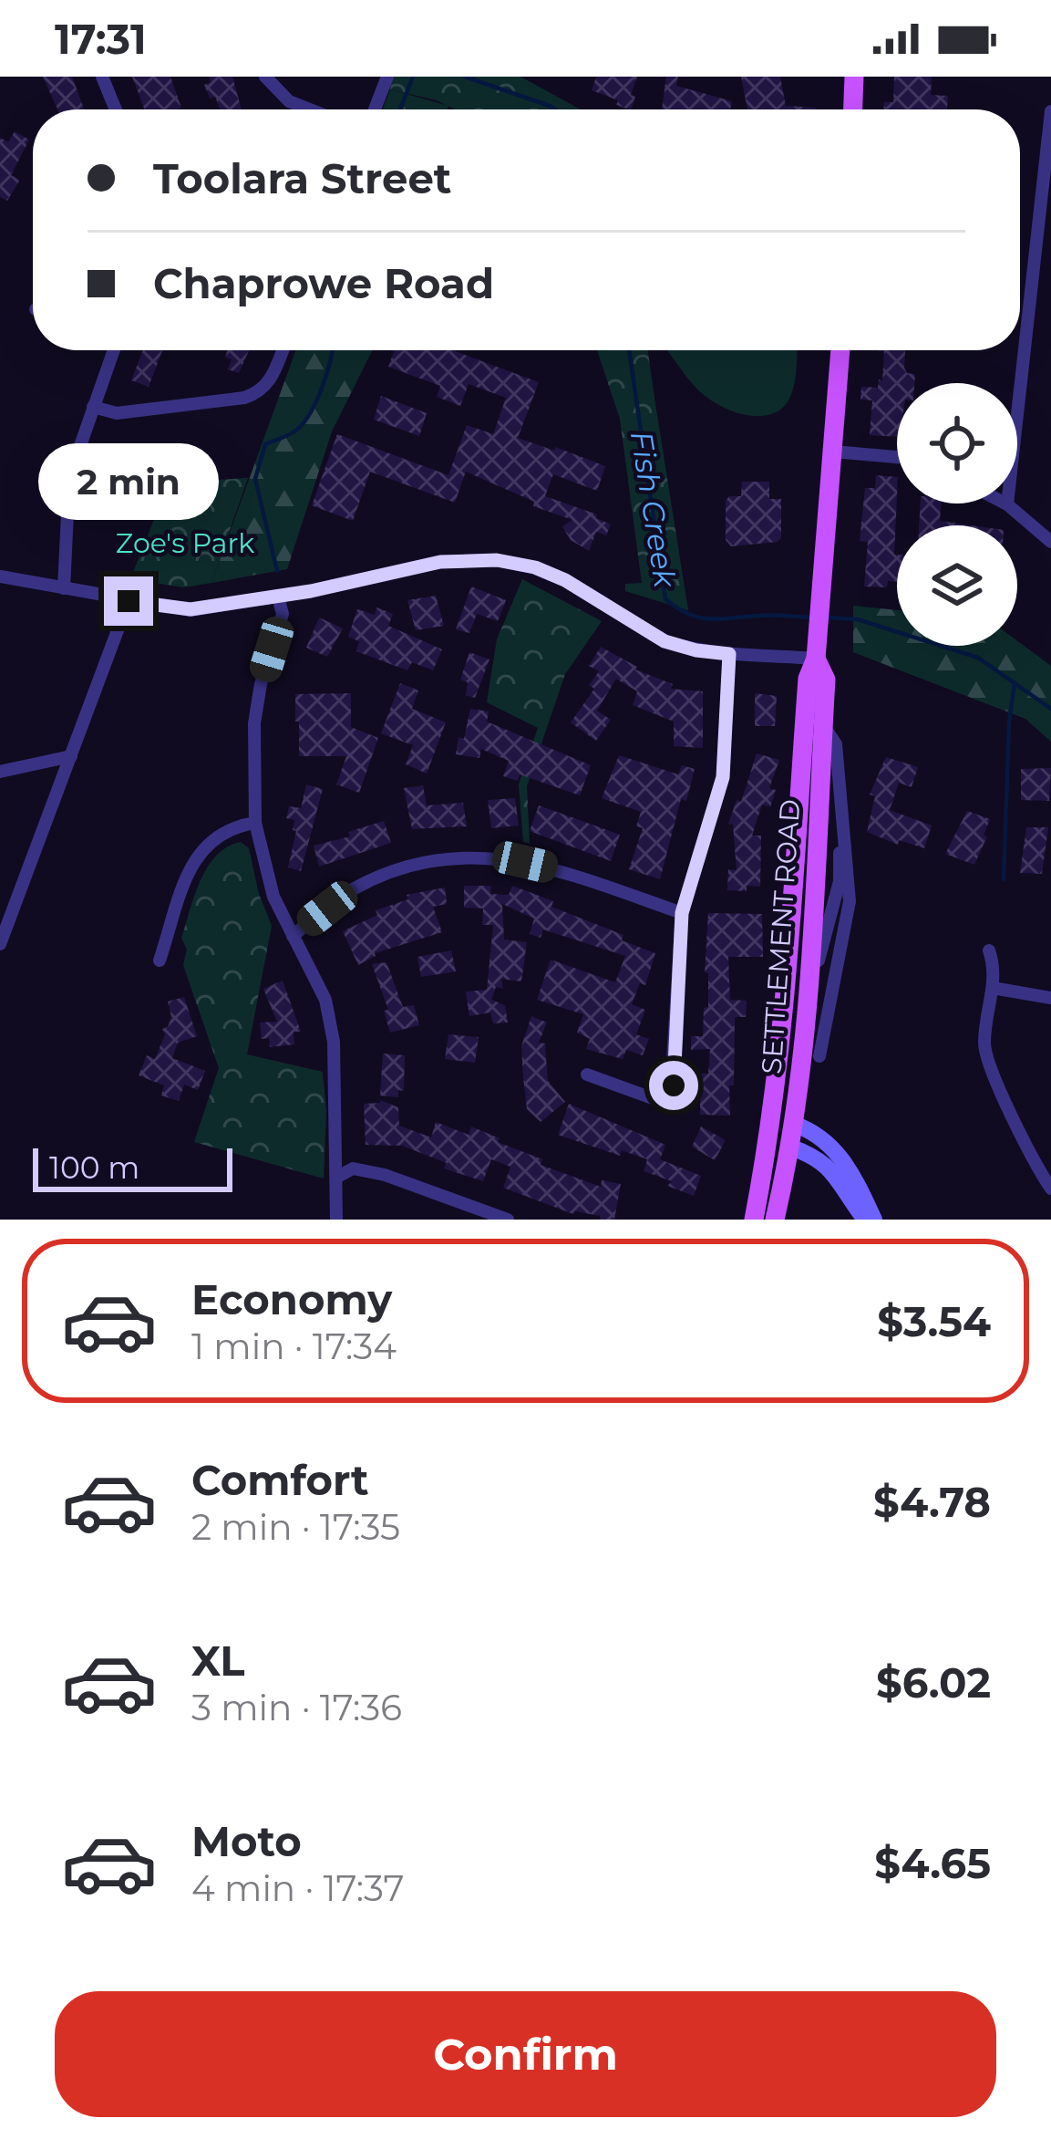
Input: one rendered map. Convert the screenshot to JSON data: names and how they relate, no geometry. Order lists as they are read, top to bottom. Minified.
{"streets":{"main road":["SETTLEMENT ROAD"]},"water":["Fish Creek"],"parks":["Zoe's Park"],"scale_bar":"100 m","page":{"status":"17:31","banner":["Toolara Street","Chaprowe Road"],"bubble":"2 min","scale":"100 m","list":[{"name":"Economy","note":"1 min · 17:34","value":"$3.54"},{"name":"Comfort","note":"2 min · 17:35","value":"$4.78"},{"name":"XL","note":"3 min · 17:36","value":"$6.02"},{"name":"Moto","note":"4 min · 17:37","value":"$4.65"}],"buttons":"Confirm"}}
